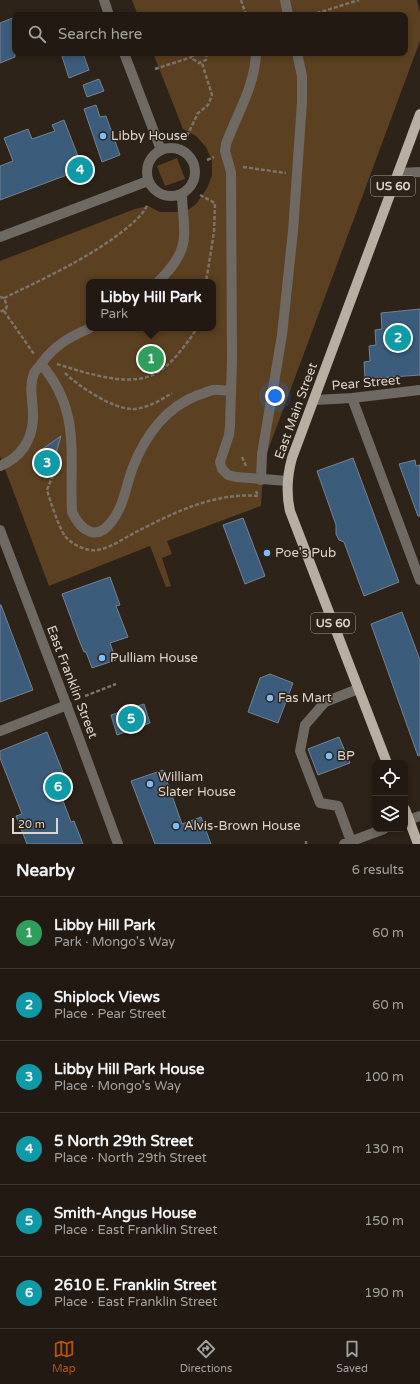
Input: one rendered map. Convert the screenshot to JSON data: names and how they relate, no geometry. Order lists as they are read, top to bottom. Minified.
{"streets":{"main road":["US 60","East Main Street"],"street":["Pear Street","East Franklin Street"]},"crossings":[["Pear Street","East Main Street"]],"places":["Libby House","Poe's Pub","Pulliam House","Fas Mart","BP","William Slater House","Alvis-Brown House"],"scale_bar":"20 m","page":{"search":"Search here","pins":["4","2","1","3","5","6"],"popup":["Libby Hill Park","Park"],"scale":"20 m","heading":["Nearby","6 results"],"list":[{"mark":"1","name":"Libby Hill Park","note":"Park · Mongo's Way","value":"60 m"},{"mark":"2","name":"Shiplock Views","note":"Place · Pear Street","value":"60 m"},{"mark":"3","name":"Libby Hill Park House","note":"Place · Mongo's Way","value":"100 m"},{"mark":"4","name":"5 North 29th Street","note":"Place · North 29th Street","value":"130 m"},{"mark":"5","name":"Smith-Angus House","note":"Place · East Franklin Street","value":"150 m"},{"mark":"6","name":"2610 E. Franklin Street","note":"Place · East Franklin Street","value":"190 m"}],"nav":["Map","Directions","Saved"]}}
